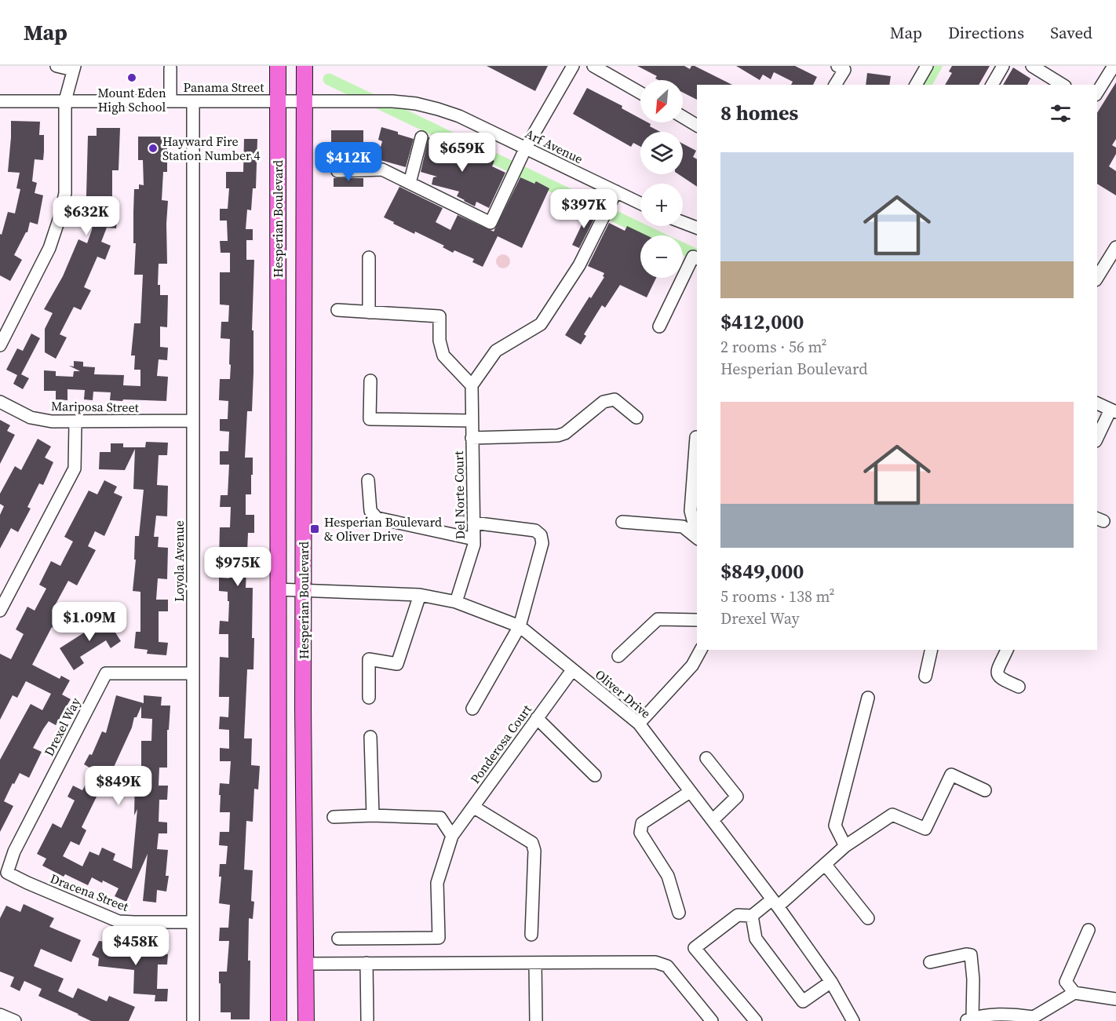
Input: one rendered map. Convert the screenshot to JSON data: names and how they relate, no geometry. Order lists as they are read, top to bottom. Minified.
{"streets":{"main road":["Hesperian Boulevard"],"street":["Panama Street","Arf Avenue","Mariposa Street","Del Norte Court","Loyola Avenue","Oliver Drive","Drexel Way","Ponderosa Court","Dracena Street"]},"crossings":[["Panama Street","Arf Avenue"],["Panama Street","Hesperian Boulevard"],["Panama Street","Loyola Avenue"],["Arf Avenue","Hesperian Boulevard"],["Hesperian Boulevard","Oliver Drive"],["Mariposa Street","Loyola Avenue"],["Del Norte Court","Oliver Drive"],["Loyola Avenue","Drexel Way"],["Loyola Avenue","Dracena Street"],["Oliver Drive","Ponderosa Court"],["Drexel Way","Dracena Street"]],"places":{"other":["Mount Eden High School","Hayward Fire Station Number 4"],"transit":["Hesperian Boulevard & Oliver Drive"]},"north":"bottom left","page":{"header":"Map","nav":["Map","Directions","Saved"],"map_buttons":["+","−"],"heading":"8 homes","price":["$659K","$412K","$397K","$632K","$975K","$1.09M","$849K","$458K"],"list":[{"name":"$412,000","note":"2 rooms · 56 m² · Hesperian Boulevard"},{"name":"$849,000","note":"5 rooms · 138 m² · Drexel Way"}]}}
